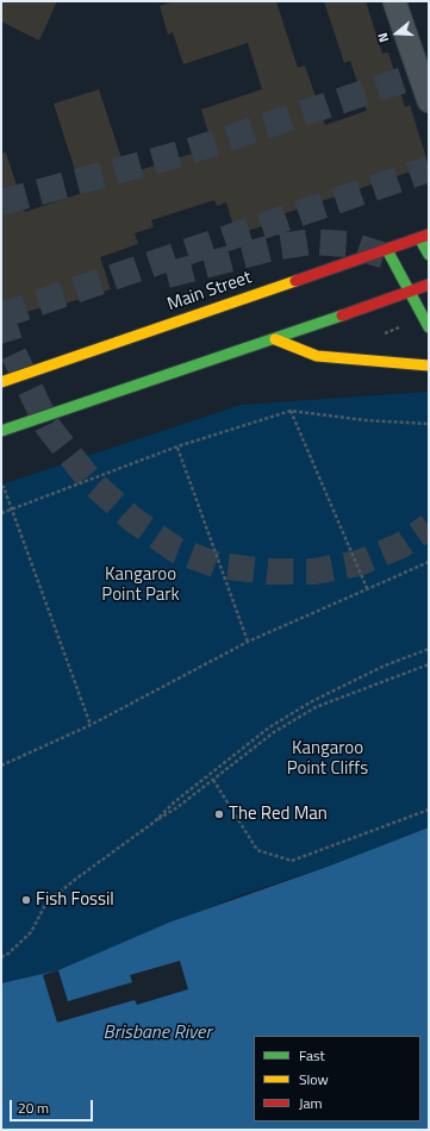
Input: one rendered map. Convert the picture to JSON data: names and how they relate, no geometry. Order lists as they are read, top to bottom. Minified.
{"streets":{"main road":["Main Street"]},"water":["Brisbane River"],"parks":["Kangaroo Point Park","Kangaroo Point Cliffs"],"places":["The Red Man","Fish Fossil"],"legend":["Fast","Slow","Jam"],"scale_bar":"20 m","north":"left"}
